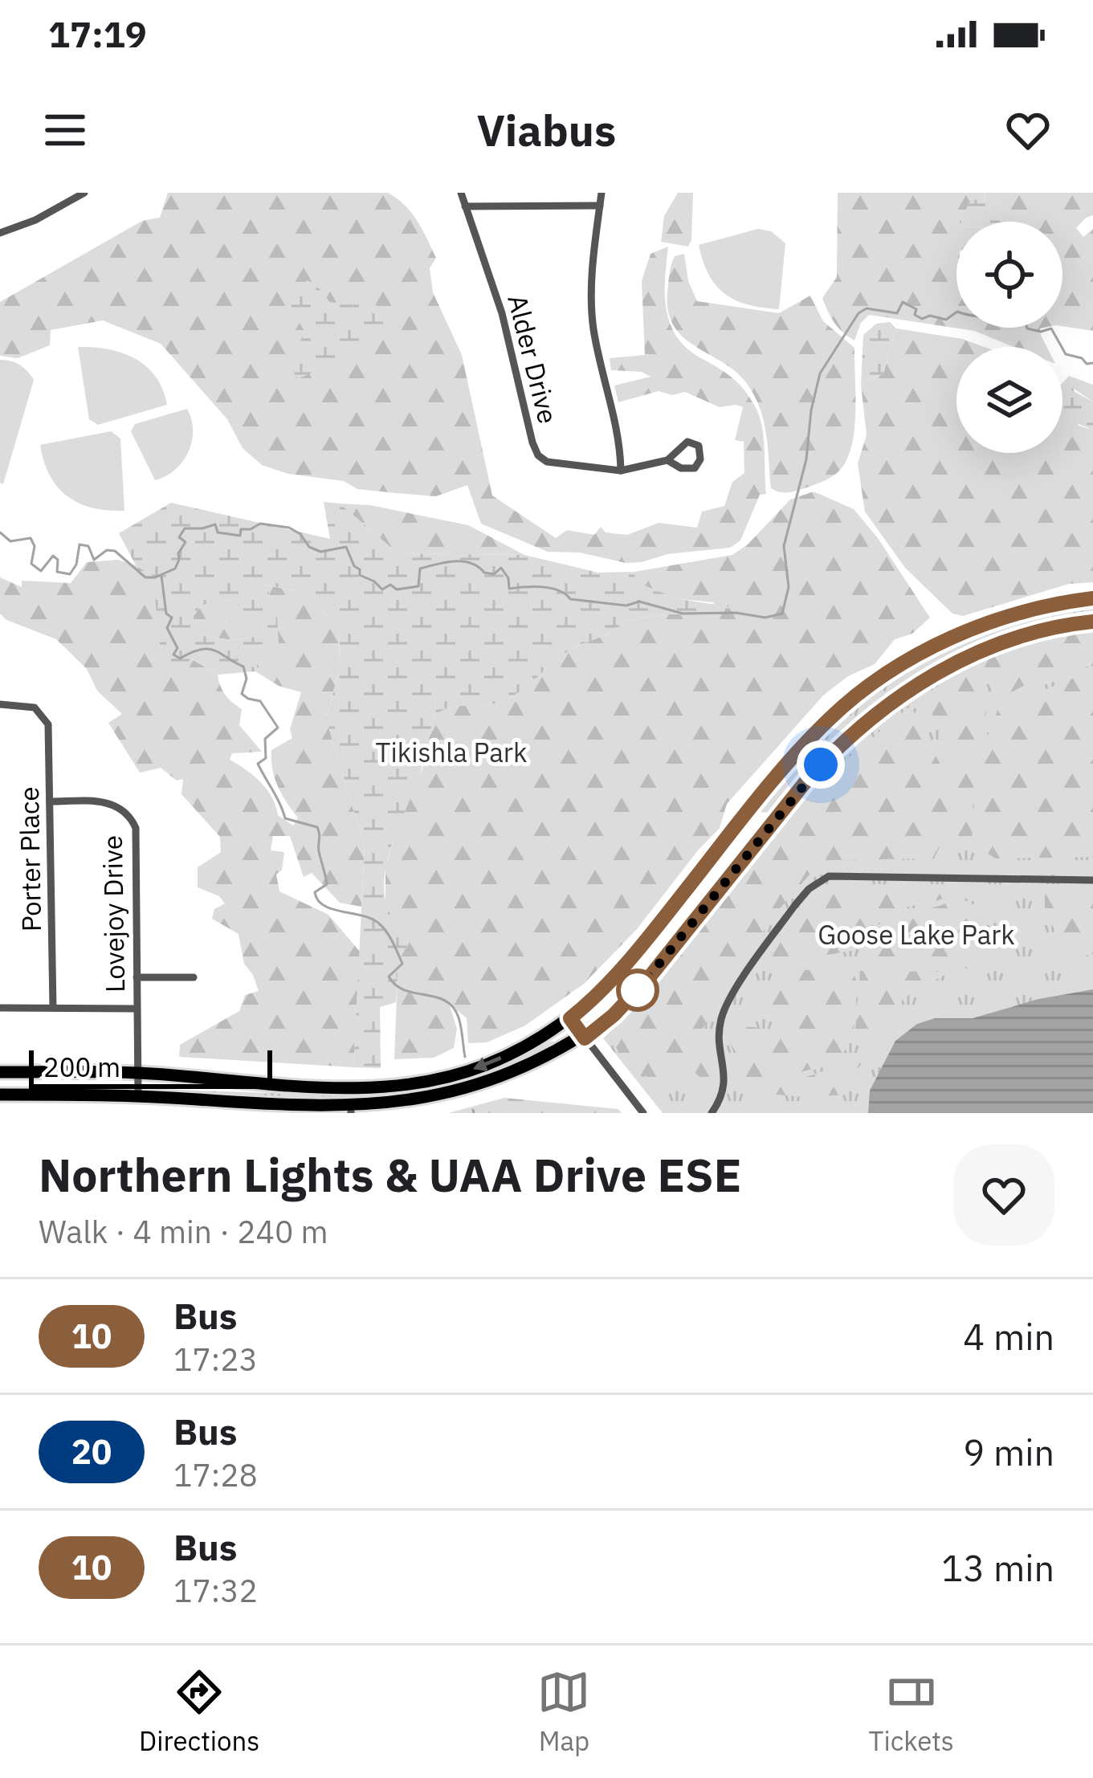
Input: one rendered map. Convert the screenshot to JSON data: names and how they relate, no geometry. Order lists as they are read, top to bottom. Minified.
{"streets":{"street":["Alder Drive","Porter Place","Lovejoy Drive"]},"crossings":[["Porter Place","Lovejoy Drive"]],"parks":["Tikishla Park","Goose Lake Park"],"lines":["bus line 10"],"scale_bar":"200 m","page":{"status":"17:19","header":"Viabus","scale":"200 m","heading":["Northern Lights & UAA Drive ESE","Walk · 4 min · 240 m"],"list":[{"mark":"10","name":"Bus","note":"17:23","value":"4 min"},{"mark":"20","name":"Bus","note":"17:28","value":"9 min"},{"mark":"10","name":"Bus","note":"17:32","value":"13 min"}],"tabs":["Directions","Map","Tickets"]}}
